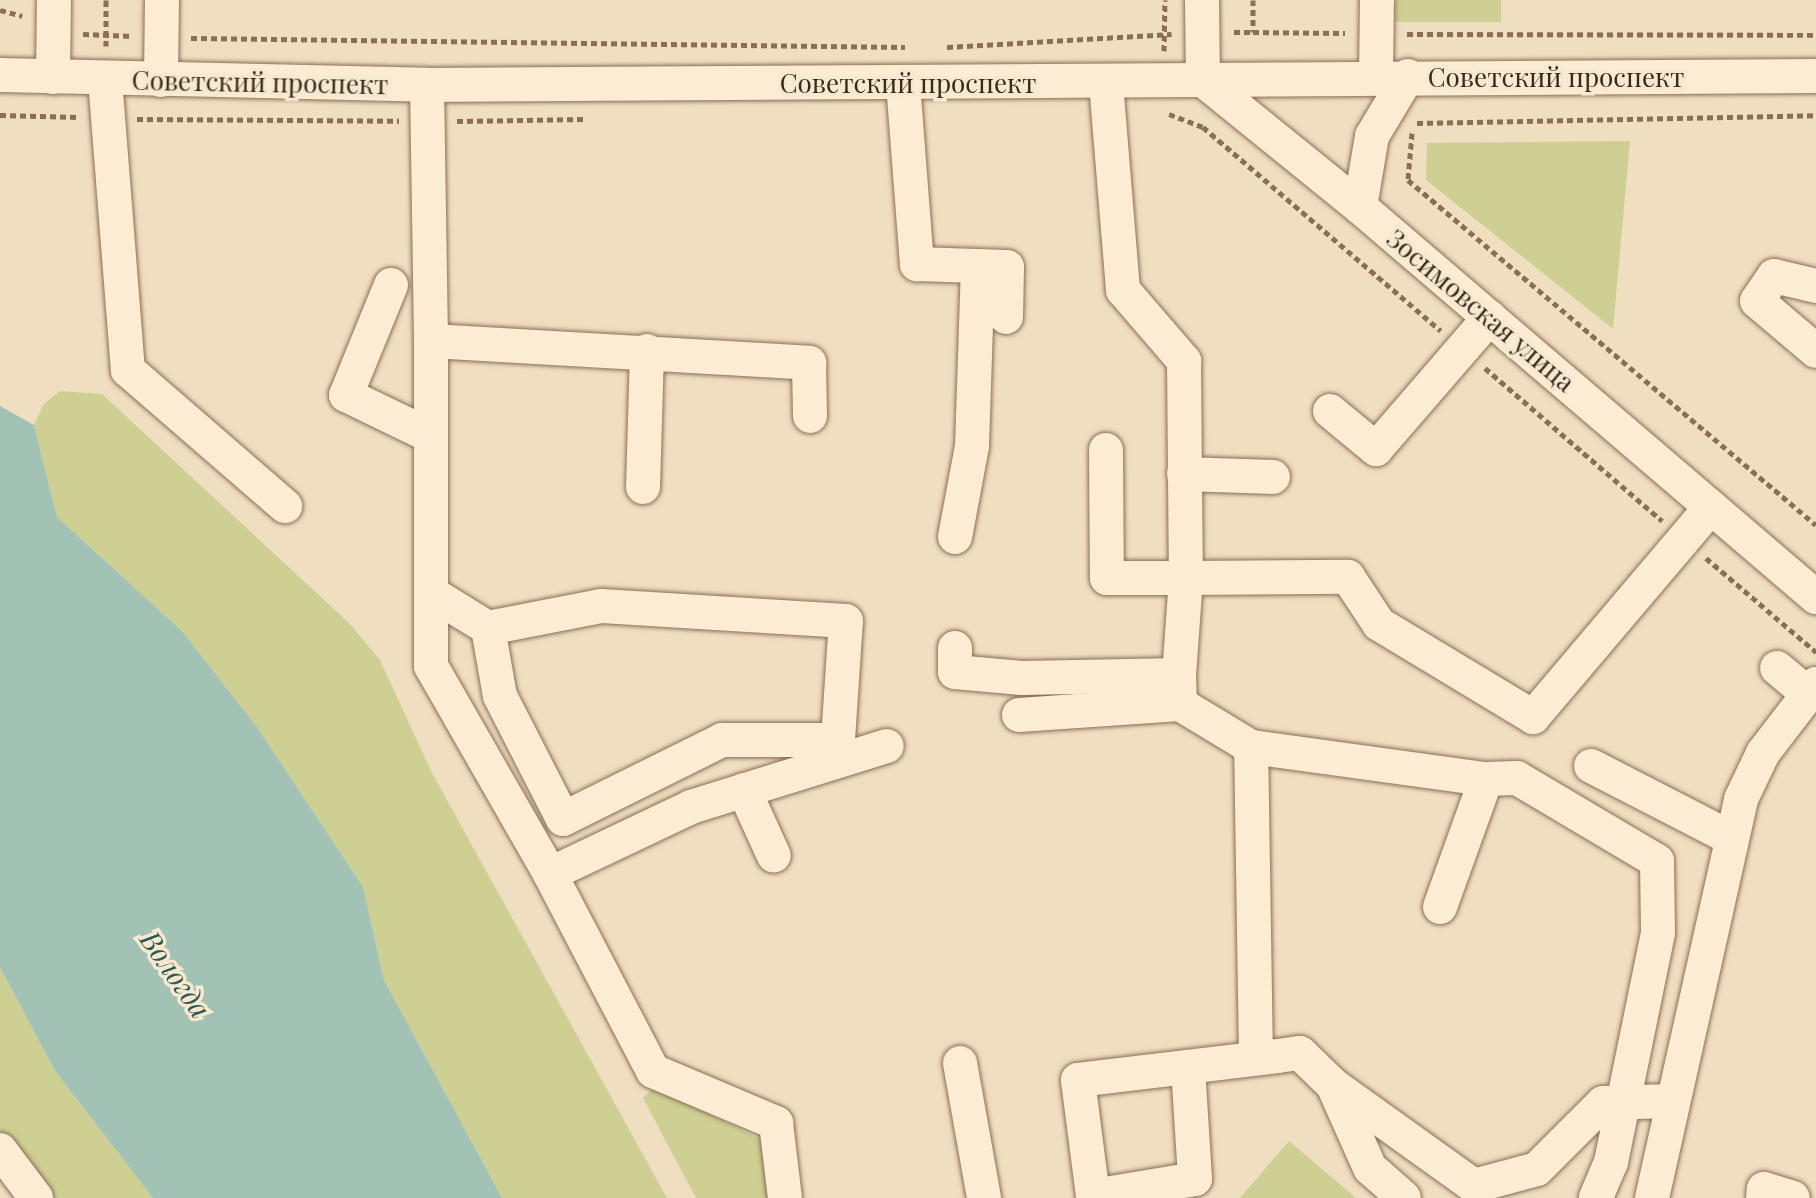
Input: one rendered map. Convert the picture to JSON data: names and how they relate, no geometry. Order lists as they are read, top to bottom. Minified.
{"streets":{"street":["Советский проспект","Зосимовская улица"]},"crossings":[["Советский проспект","Зосимовская улица"]],"water":["Вологда"]}
